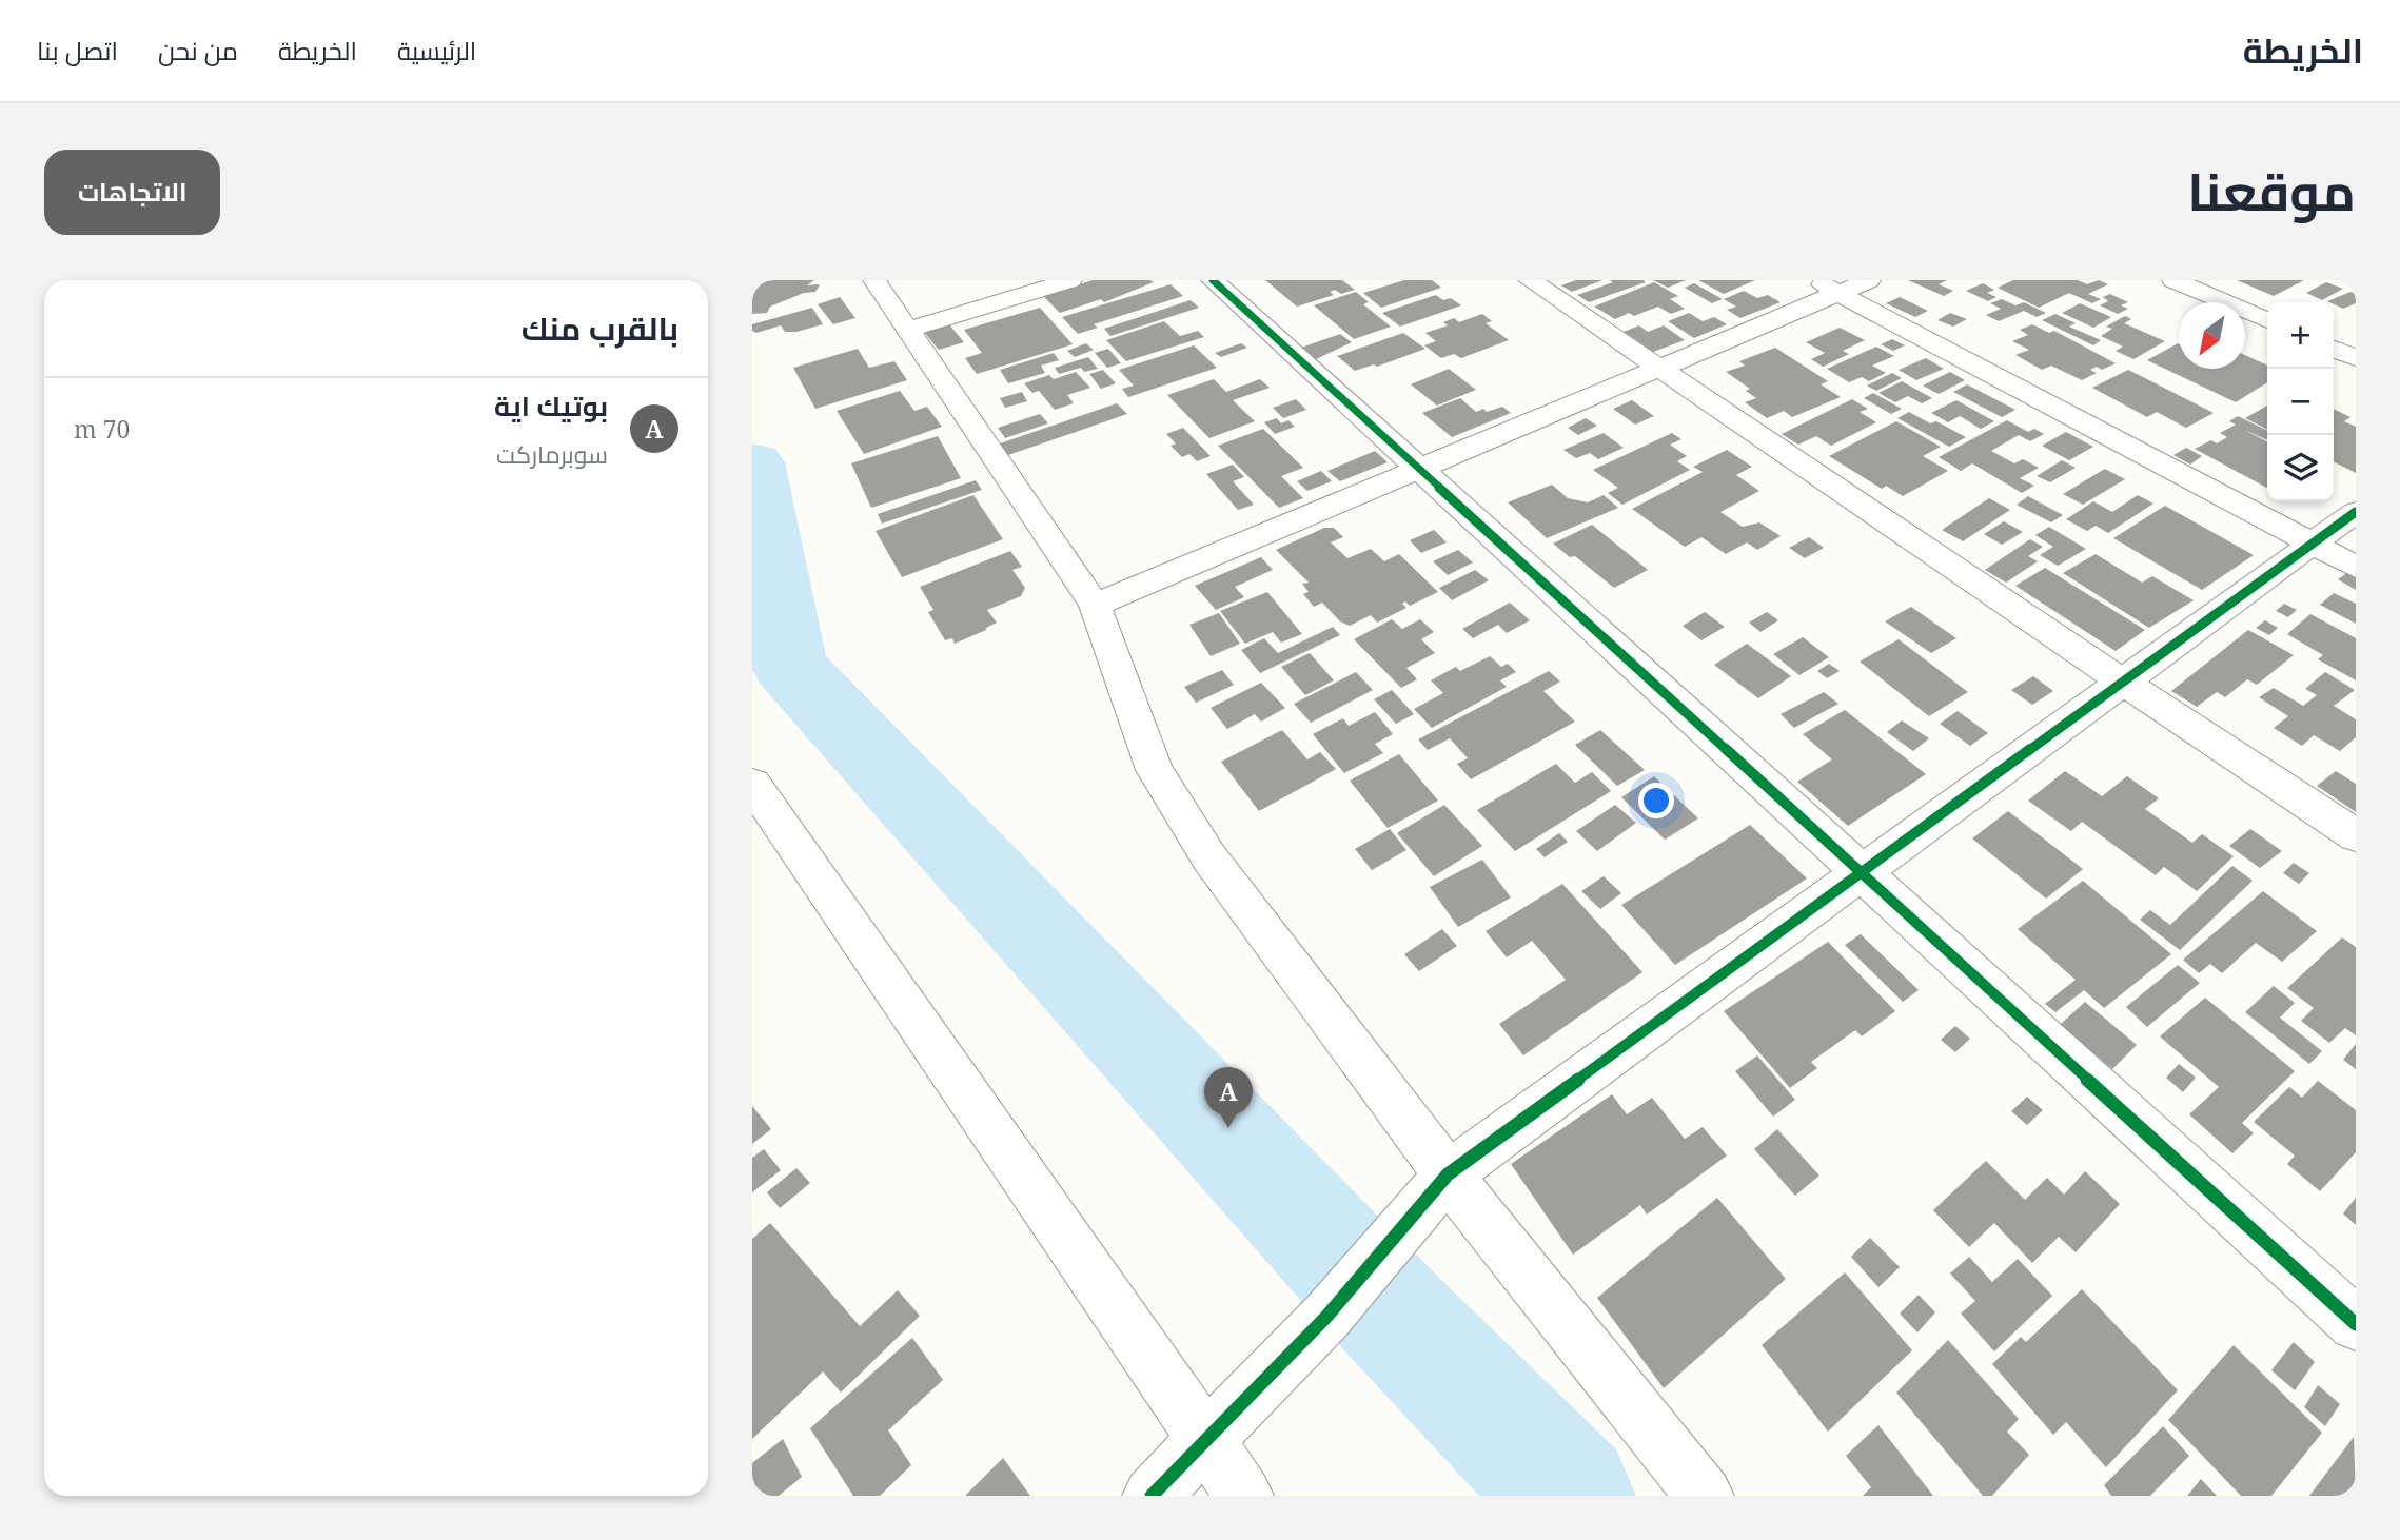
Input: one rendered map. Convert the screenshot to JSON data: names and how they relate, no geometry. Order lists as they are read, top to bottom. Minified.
{"north":"bottom left","page":{"header":"الخريطة","nav":["الرئيسية","الخريطة","من نحن","اتصل بنا"],"title":"موقعنا","buttons":"الاتجاهات","heading":"بالقرب منك","map_buttons":["+","−"],"list":[{"mark":"A","name":"بوتيك اية","note":"سوبرماركت","value":"70 m"}],"pins":"A"}}
